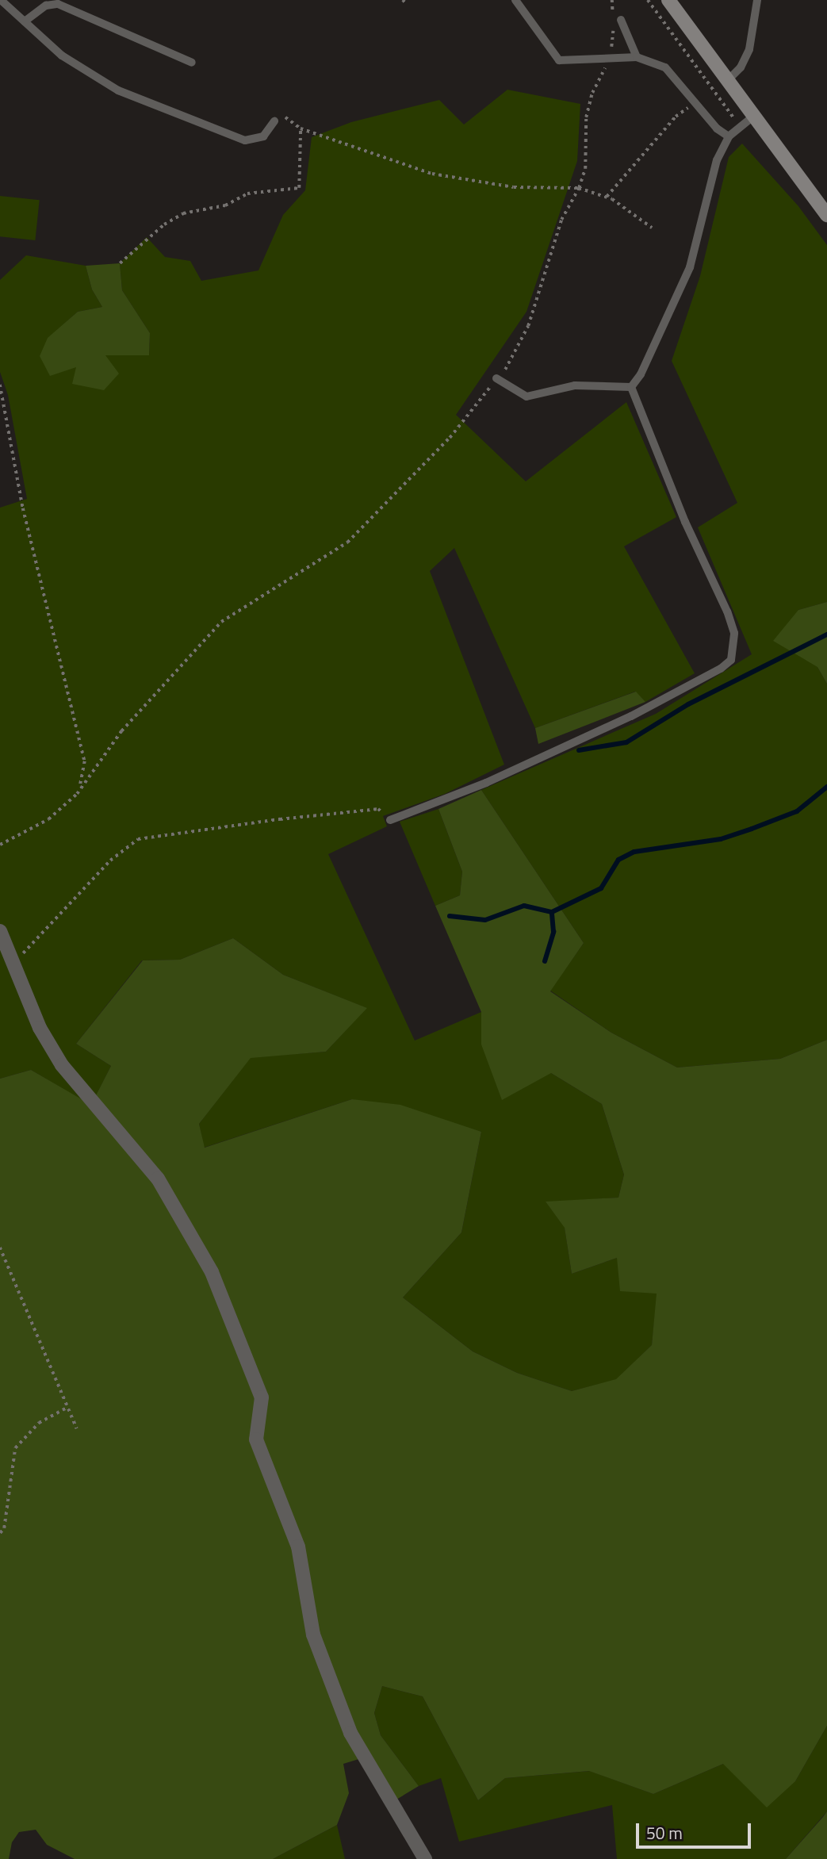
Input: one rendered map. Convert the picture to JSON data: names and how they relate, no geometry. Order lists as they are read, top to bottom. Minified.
{"scale_bar":"50 m"}
